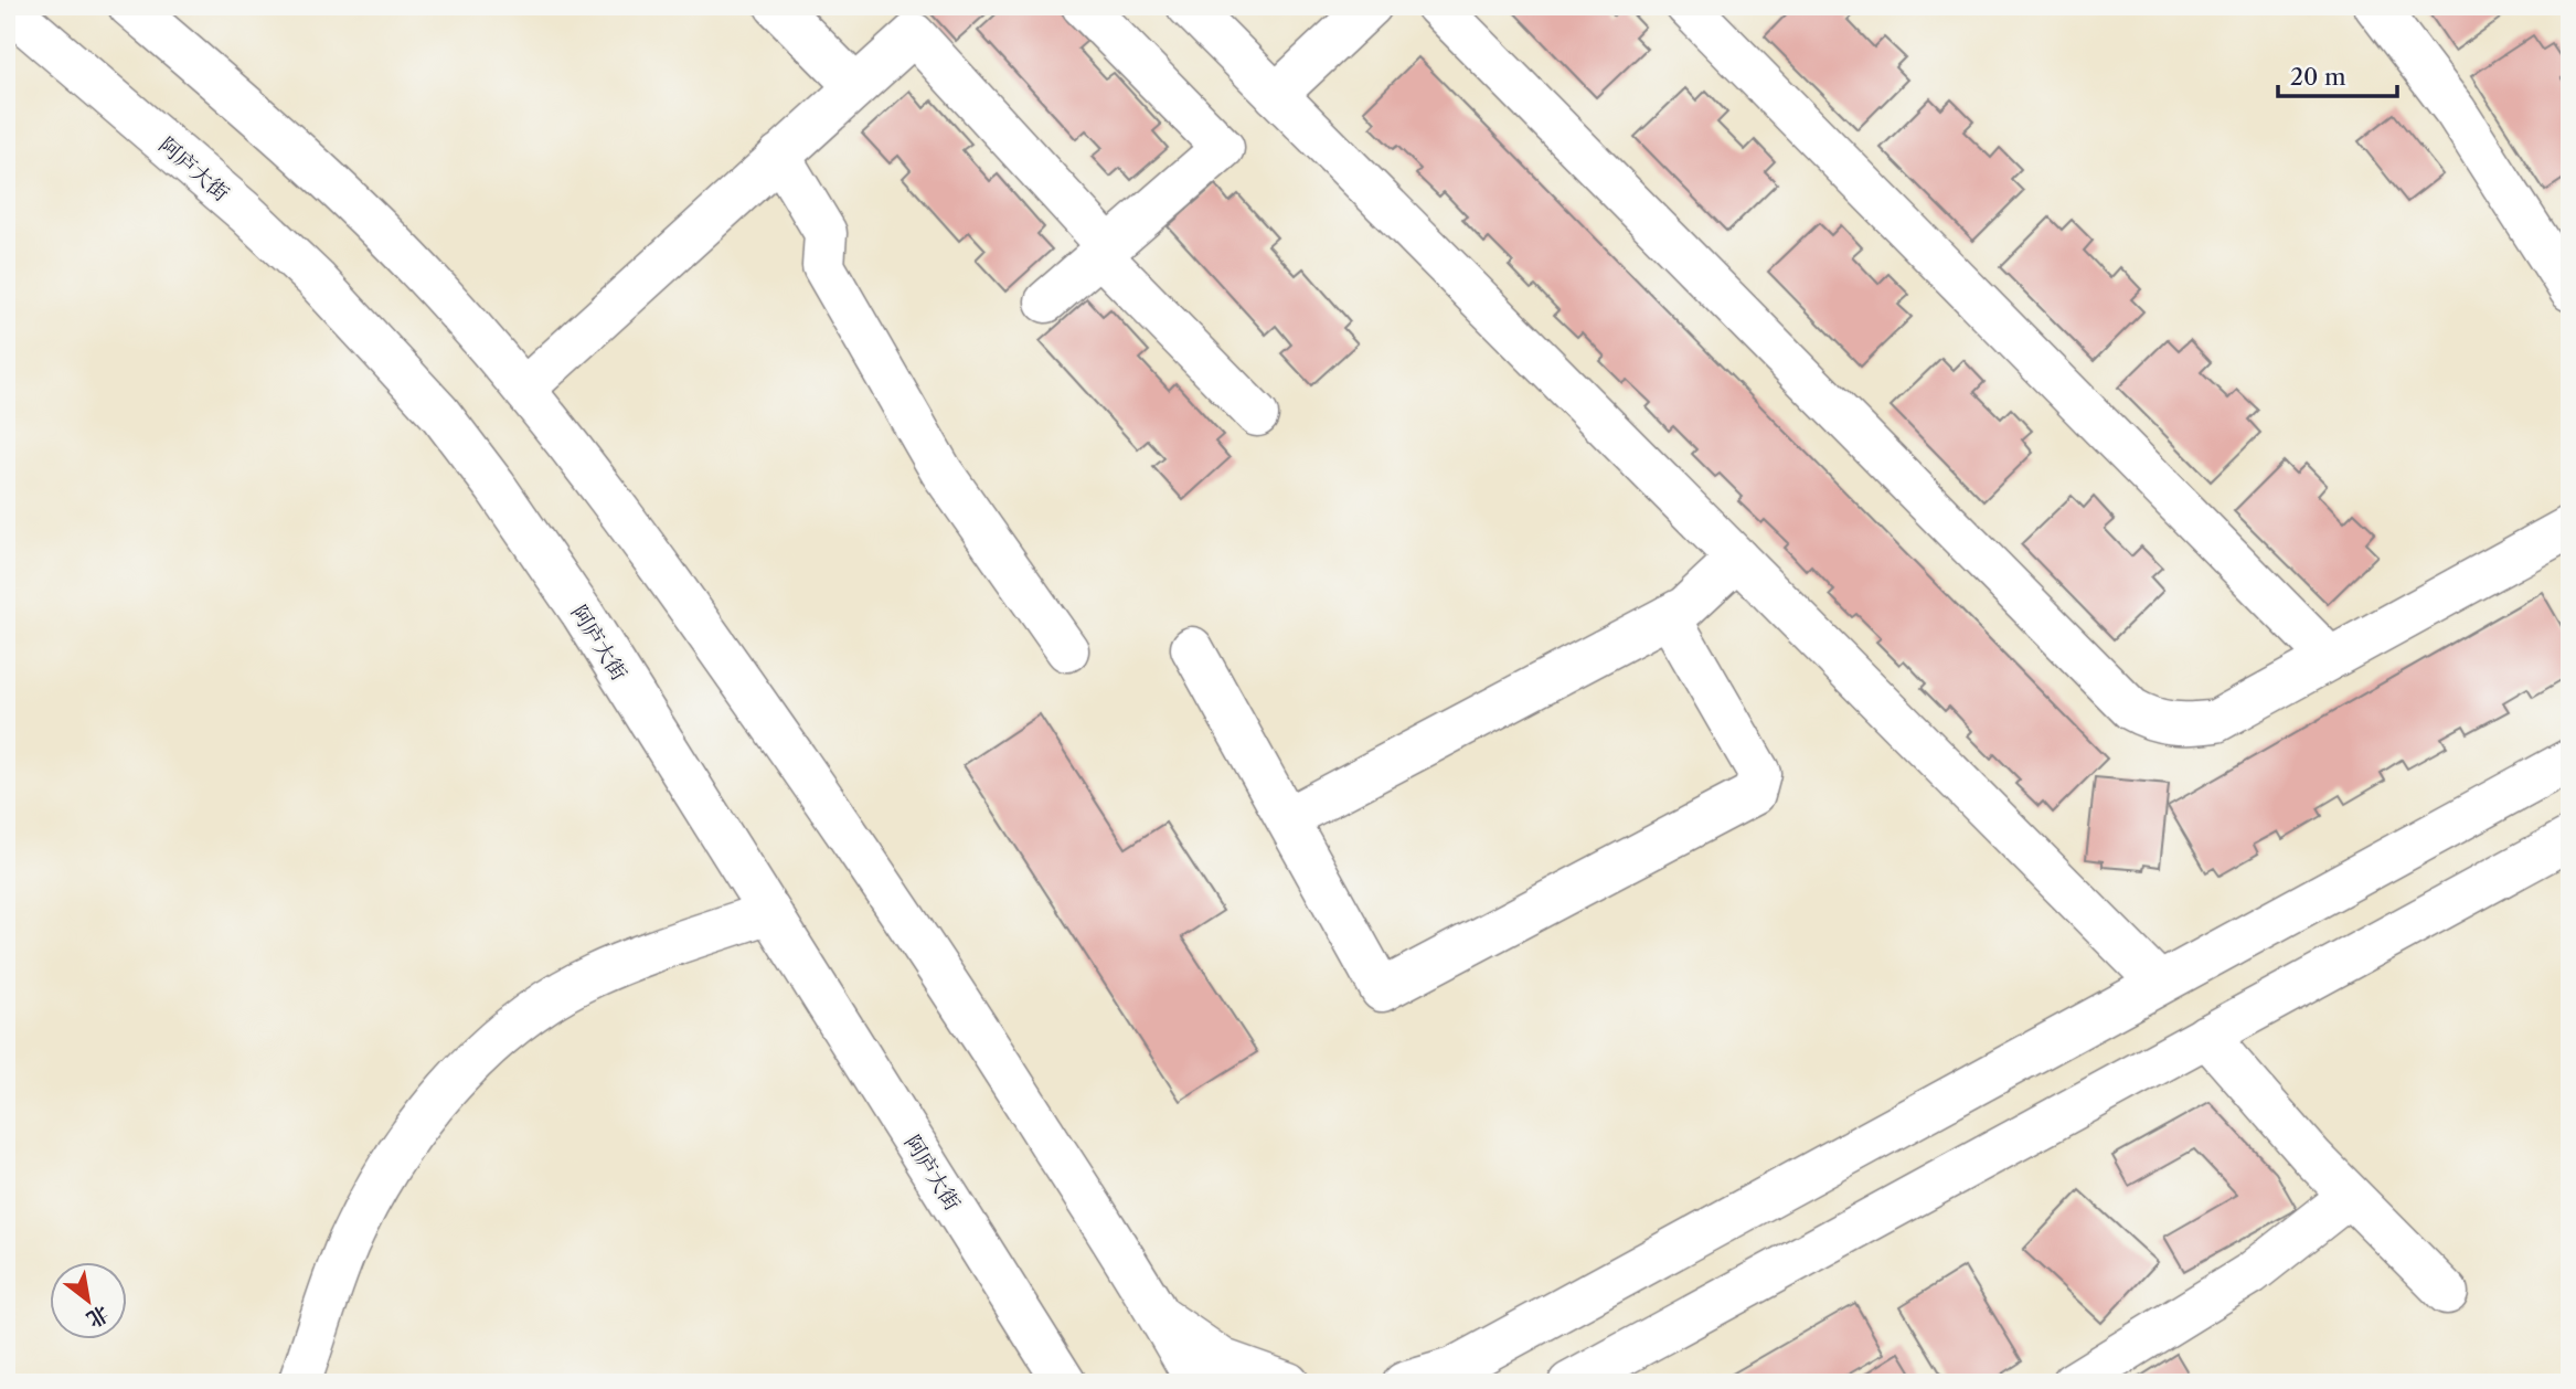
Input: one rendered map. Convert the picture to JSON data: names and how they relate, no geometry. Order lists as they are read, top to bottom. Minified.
{"streets":{"main road":["阿庐大街"]},"scale_bar":"20 m","north":"bottom right"}
